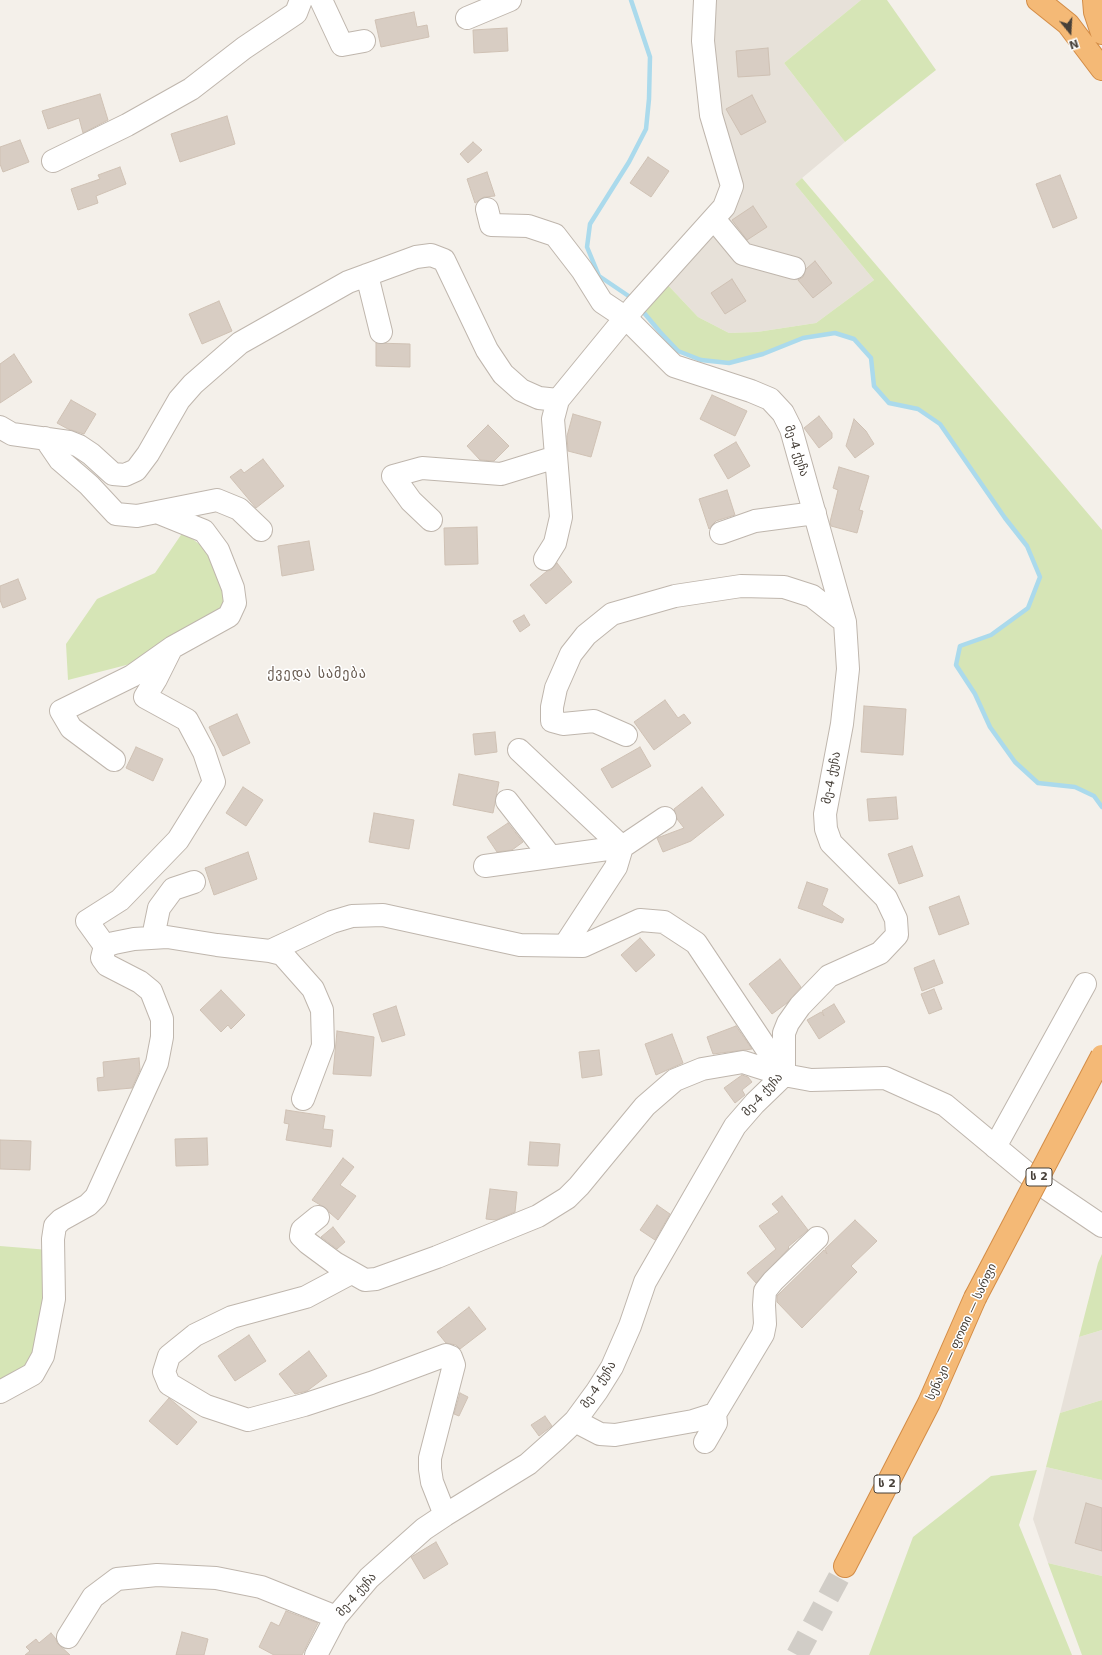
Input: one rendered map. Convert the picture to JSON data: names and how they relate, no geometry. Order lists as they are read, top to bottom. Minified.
{"streets":{"highway":["ს 2","სენაკი — ფოთი — სარფი"],"street":["მე-4 ქუჩა"]},"districts":["ქვედა სამება"],"north":"bottom"}
